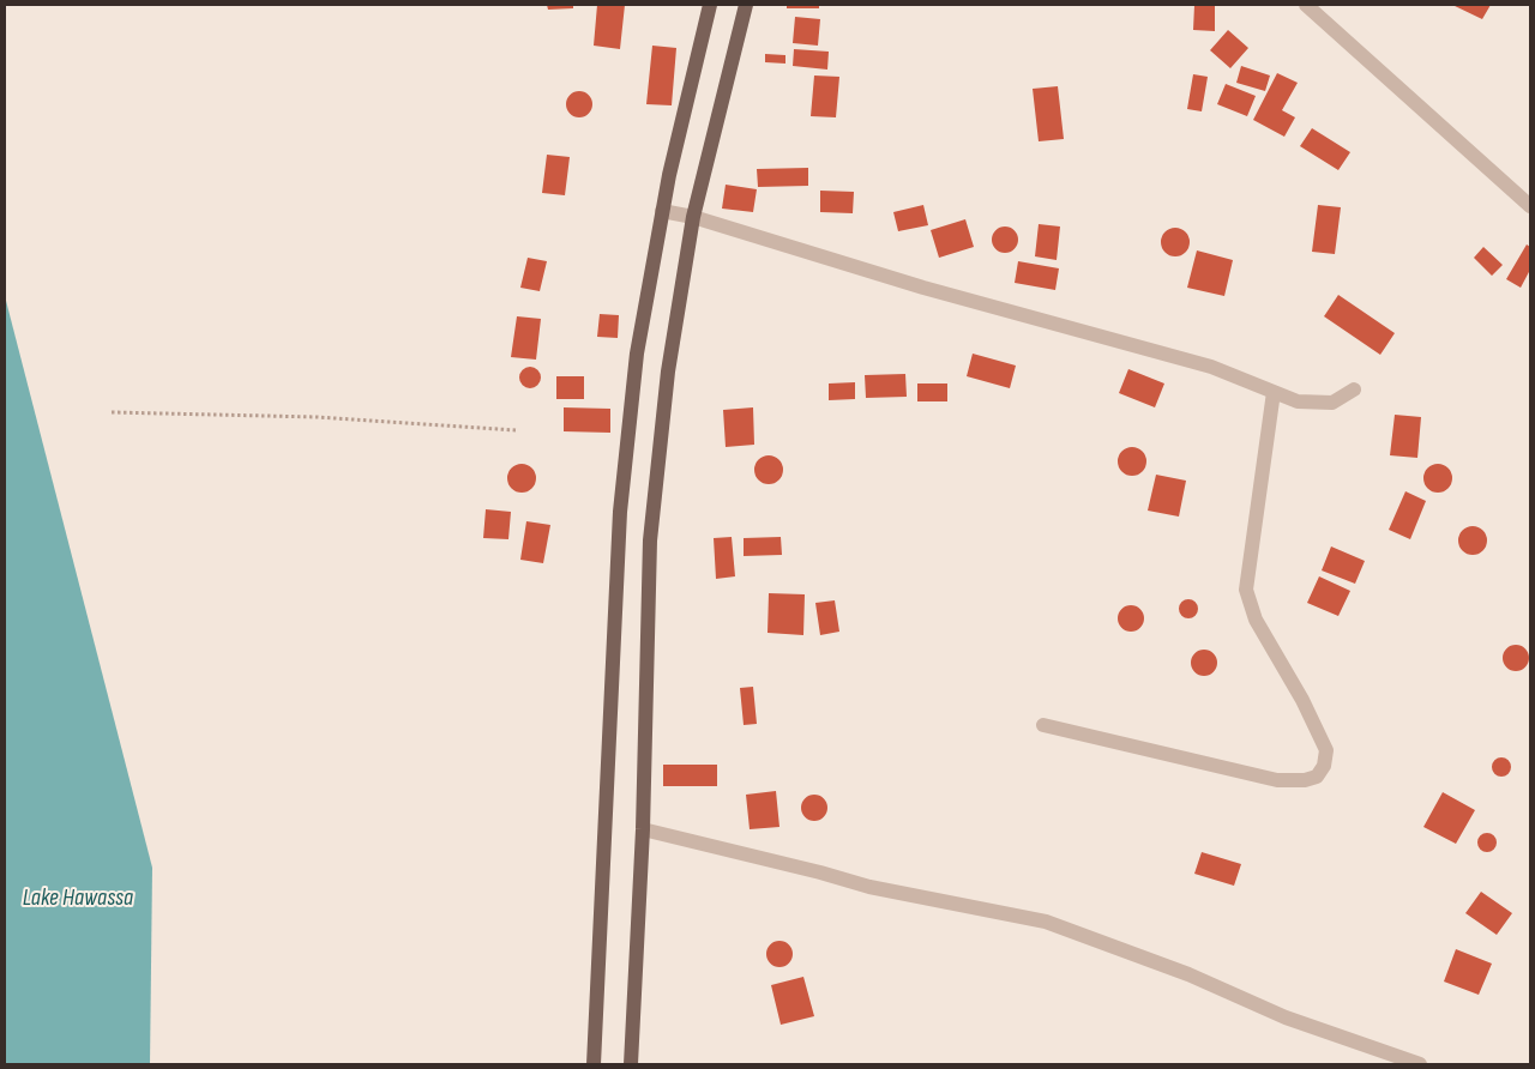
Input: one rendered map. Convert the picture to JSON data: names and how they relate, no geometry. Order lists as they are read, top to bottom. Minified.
{"water":["Lake Hawassa"]}
